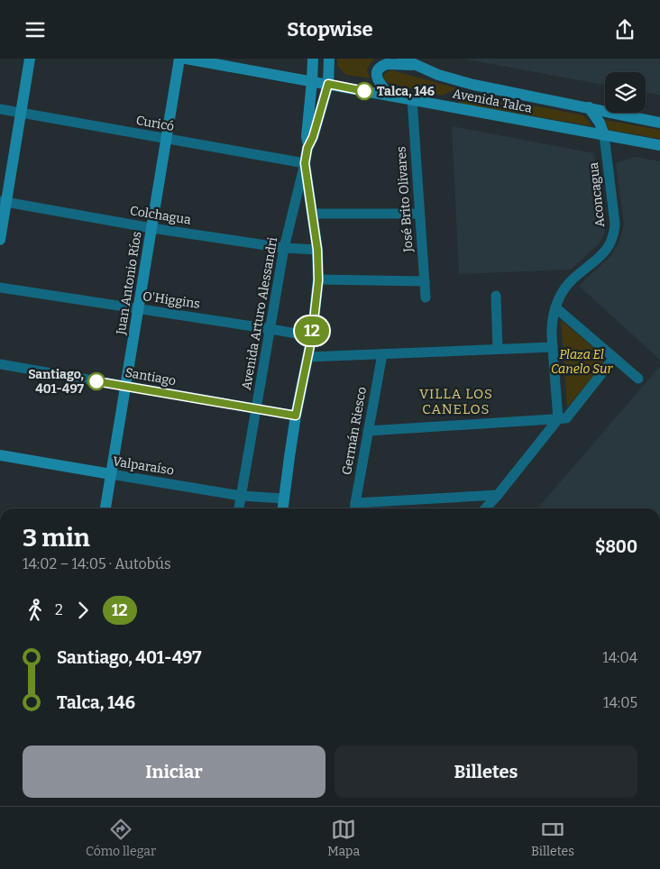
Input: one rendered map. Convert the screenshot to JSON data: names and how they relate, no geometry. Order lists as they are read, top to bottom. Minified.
{"streets":{"main road":["Avenida Talca","Juan Antonio Ríos","Avenida Arturo Alessandri","Valparaíso"],"street":["Curicó","Aconcagua","José Brito Olivares","Colchagua","O'Higgins","Santiago","Germán Riesco"]},"crossings":[["Avenida Talca","Aconcagua"],["Avenida Talca","José Brito Olivares"],["Avenida Talca","Avenida Arturo Alessandri"],["Curicó","Juan Antonio Ríos"],["Curicó","Avenida Arturo Alessandri"],["Colchagua","Juan Antonio Ríos"],["Colchagua","Avenida Arturo Alessandri"],["Juan Antonio Ríos","O'Higgins"],["Juan Antonio Ríos","Santiago"],["Juan Antonio Ríos","Valparaíso"],["O'Higgins","Avenida Arturo Alessandri"],["Avenida Arturo Alessandri","Santiago"],["Avenida Arturo Alessandri","Valparaíso"]],"districts":["VILLA LOS CANELOS"],"parks":["Plaza El Canelo Sur"],"places":["Talca, 146","Santiago, 401-497"],"lines":["bus line 12"],"page":{"header":"Stopwise","on_map":"12","heading":["3 min","14:02 – 14:05 · Autobús","$800"],"legs":["2","12"],"list":[{"name":"Santiago, 401-497","value":"14:04"},{"name":"Talca, 146","value":"14:05"}],"buttons":["Iniciar","Billetes"],"tabs":["Cómo llegar","Mapa","Billetes"]}}
